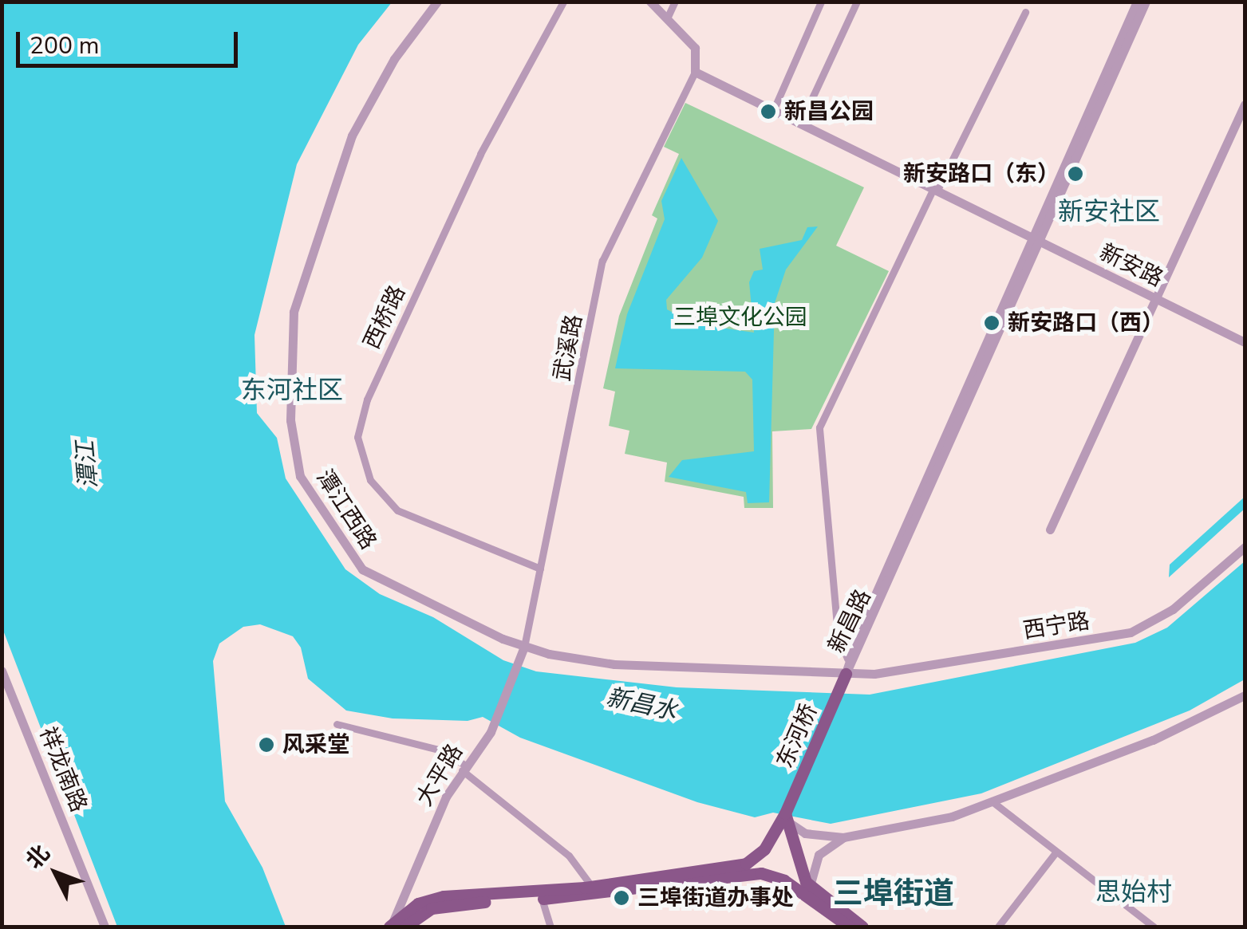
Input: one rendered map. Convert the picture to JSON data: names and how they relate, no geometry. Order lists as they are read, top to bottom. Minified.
{"streets":{"main road":["东河桥"],"street":["新安路","西桥路","武溪路","潭江西路","新昌路","西宁路","祥龙南路","大平路"]},"crossings":[["新安路","武溪路"],["新安路","新昌路"],["西桥路","武溪路"],["武溪路","潭江西路"],["武溪路","大平路"],["潭江西路","新昌路"],["潭江西路","西宁路"],["潭江西路","东河桥"],["潭江西路","大平路"],["新昌路","西宁路"],["新昌路","东河桥"],["西宁路","东河桥"],["东河桥","大平路"]],"districts":["新安社区","东河社区","思始村","三埠街道"],"water":["潭江","新昌水"],"parks":["三埠文化公园"],"places":["新昌公园","新安路口（东）","新安路口（西）","风采堂","三埠街道办事处"],"scale_bar":"200 m","north":"top left"}
